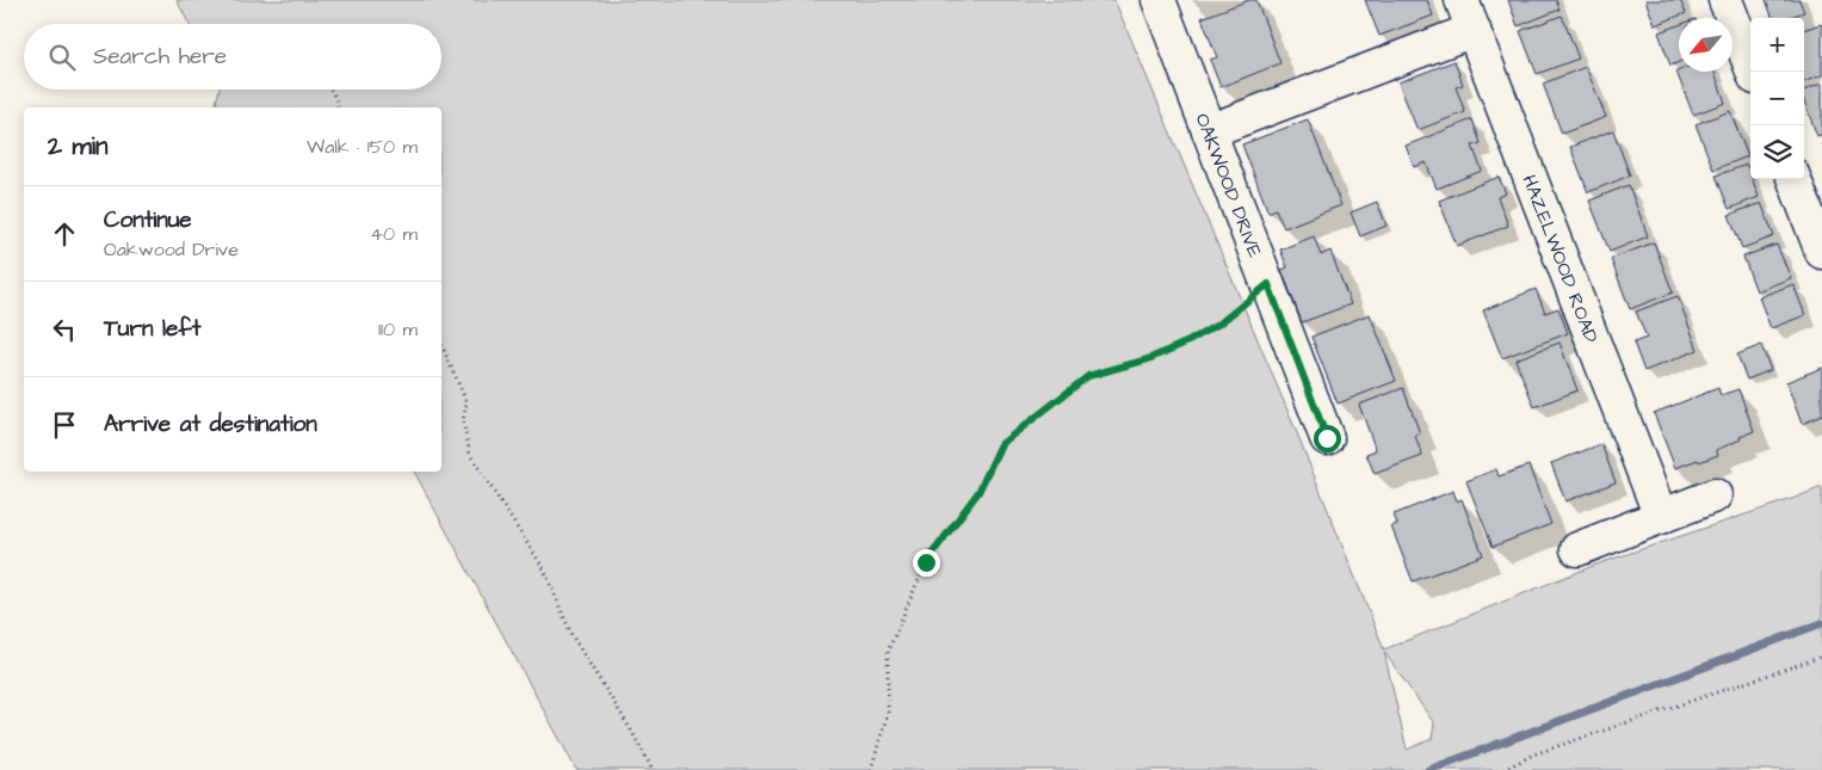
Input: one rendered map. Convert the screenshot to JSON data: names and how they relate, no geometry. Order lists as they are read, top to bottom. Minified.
{"streets":{"street":["OAKWOOD DRIVE","HAZELWOOD ROAD"]},"north":"bottom left","page":{"map_buttons":["+","−"],"search":"Search here","heading":["2 min","Walk · 150 m"],"list":[["Continue","Oakwood Drive","40 m"],["Turn left","110 m"],"Arrive at destination"]}}
